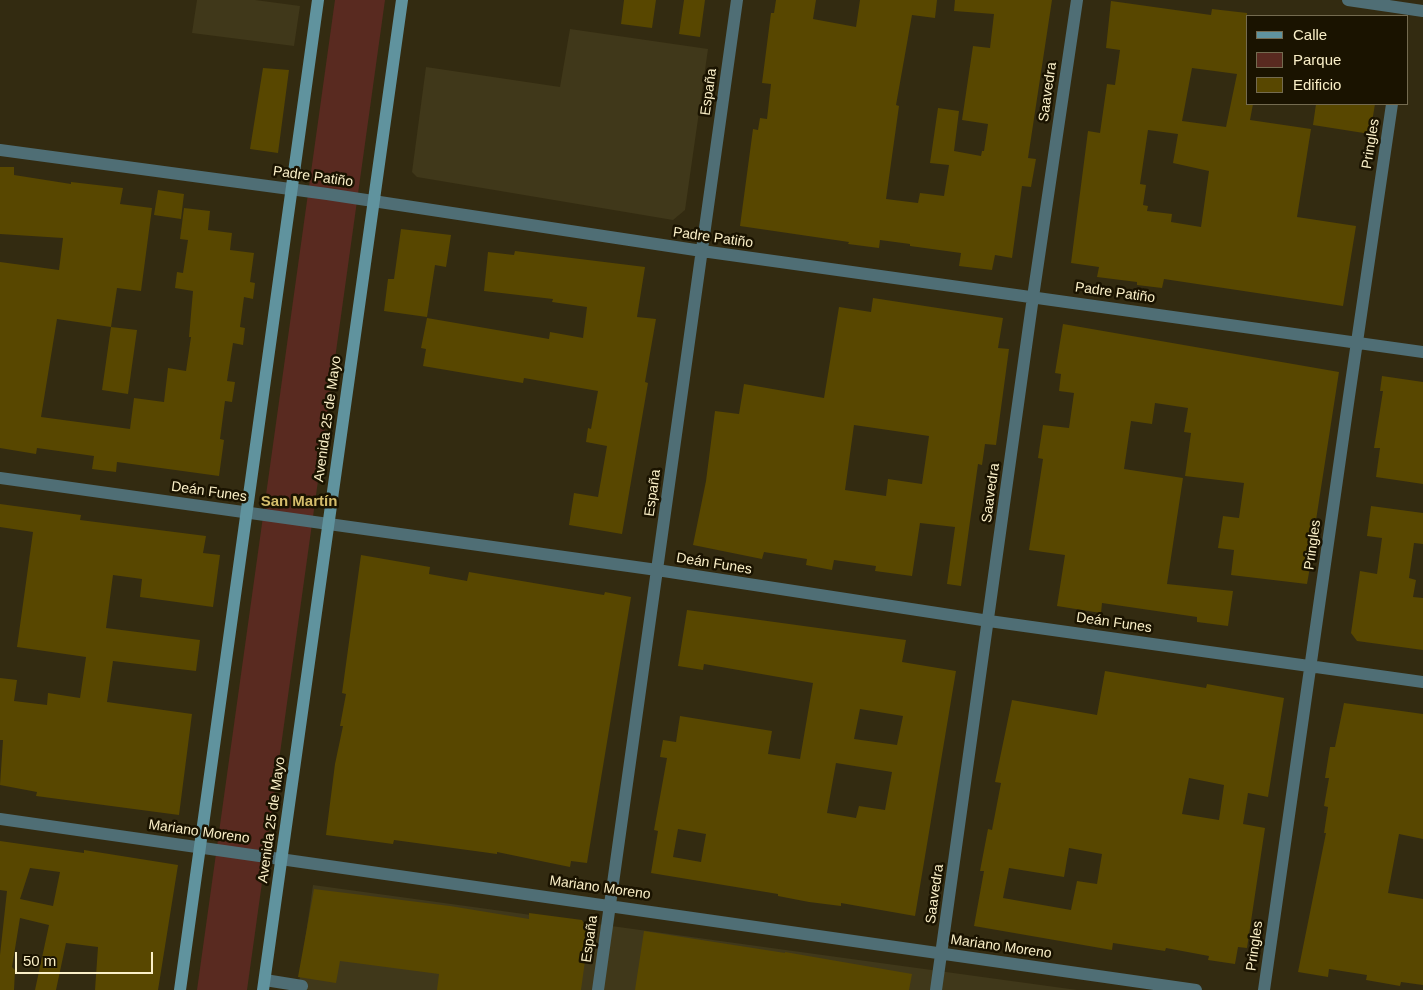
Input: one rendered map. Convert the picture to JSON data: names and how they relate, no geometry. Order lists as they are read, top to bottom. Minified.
{"streets":{"main road":["Avenida 25 de Mayo"],"street":["España","Saavedra","Pringles","Padre Patiño","Deán Funes","Mariano Moreno"]},"crossings":[["España","Padre Patiño"],["España","Deán Funes"],["España","Mariano Moreno"],["Saavedra","Padre Patiño"],["Saavedra","Deán Funes"],["Saavedra","Mariano Moreno"],["Pringles","Padre Patiño"],["Pringles","Deán Funes"],["Padre Patiño","Avenida 25 de Mayo"],["Avenida 25 de Mayo","Deán Funes"],["Avenida 25 de Mayo","Mariano Moreno"]],"districts":["San Martín"],"legend":["Calle","Parque","Edificio"],"scale_bar":"50 m"}
